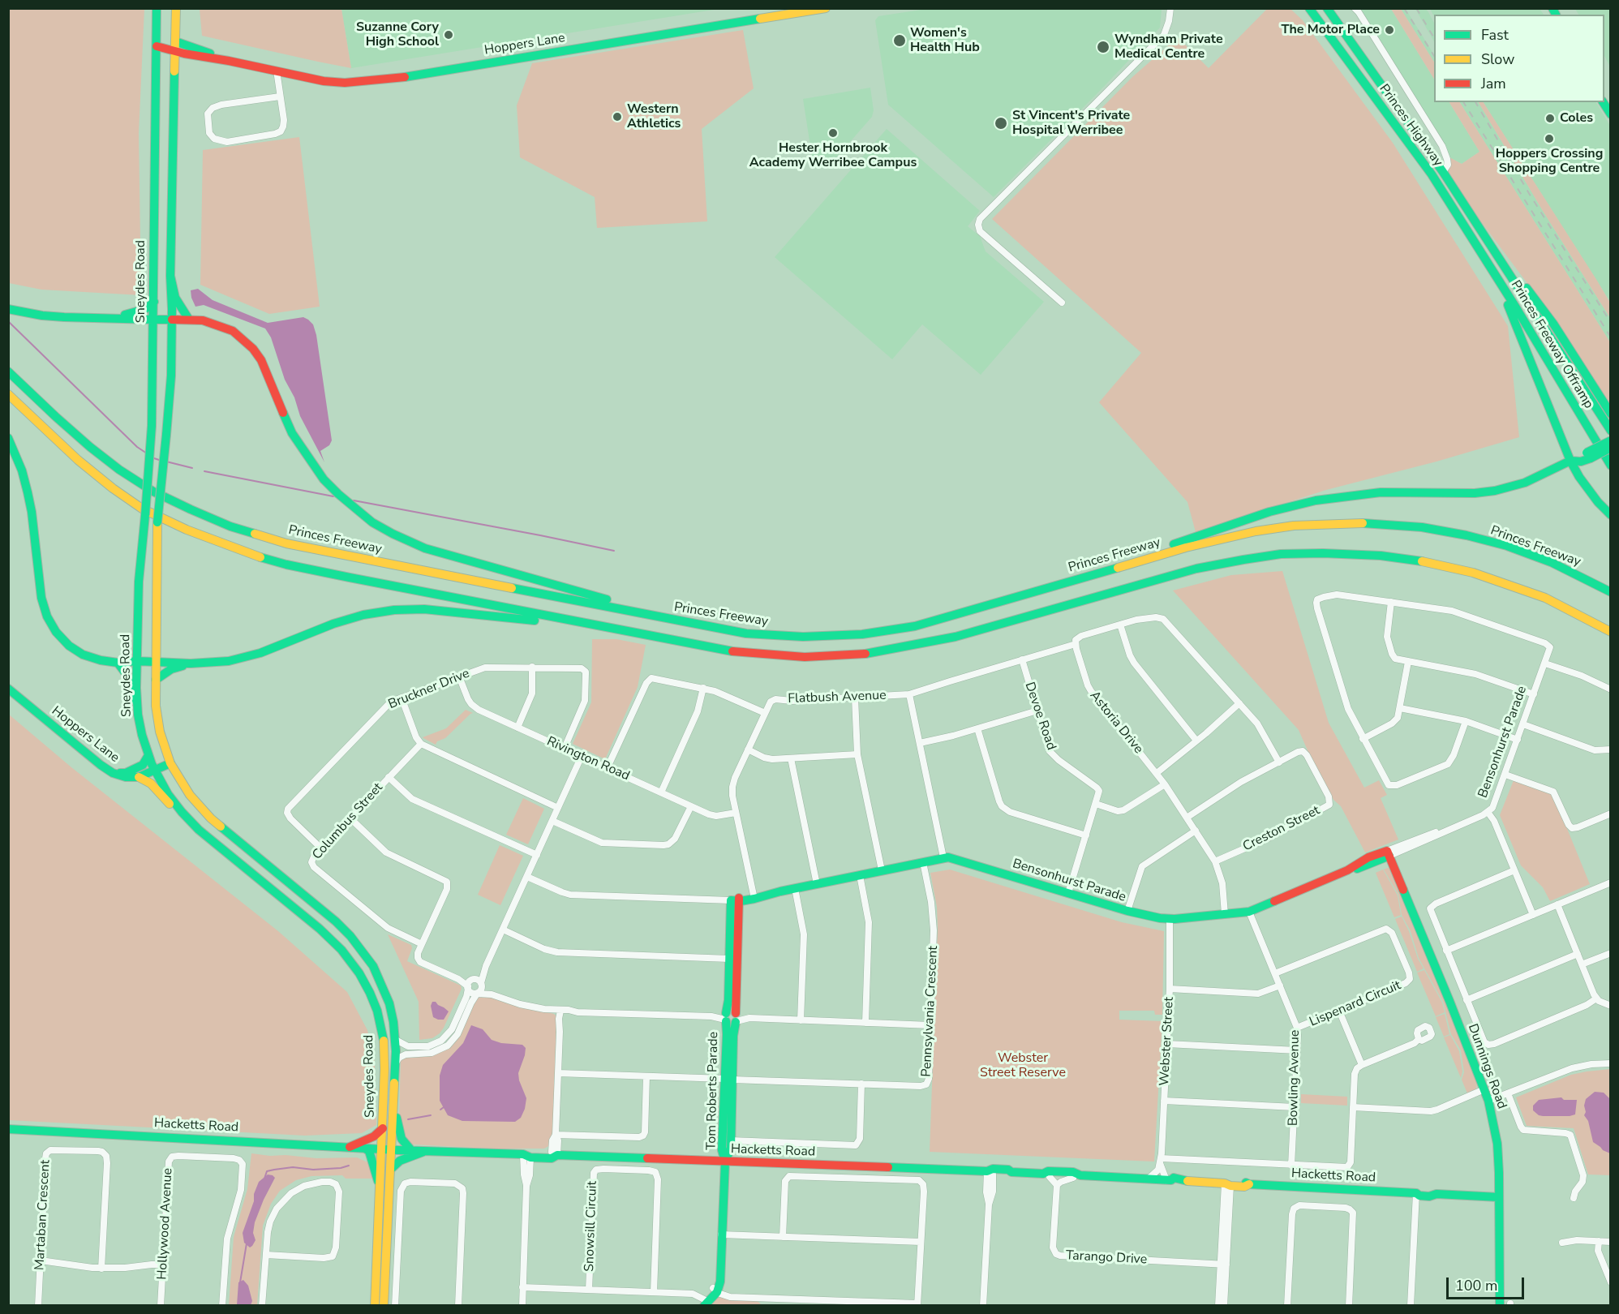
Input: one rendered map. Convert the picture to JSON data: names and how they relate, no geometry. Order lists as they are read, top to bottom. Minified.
{"streets":{"main road":["Hoppers Lane","Princes Highway","Sneydes Road","Princes Freeway Offramp","Princes Freeway","Bensonhurst Parade","Dunnings Road","Tom Roberts Parade","Hacketts Road"],"street":["Bruckner Drive","Flatbush Avenue","Devoe Road","Astoria Drive","Rivington Road","Columbus Street","Creston Street","Lispenard Circuit","Pennsylvania Crescent","Webster Street","Bowling Avenue","Martaban Crescent","Hollywood Avenue","Snowsill Circuit","Tarango Drive"]},"crossings":[["Hoppers Lane","Sneydes Road"],["Princes Highway","Princes Freeway Offramp"],["Sneydes Road","Hacketts Road"],["Bruckner Drive","Rivington Road"],["Bruckner Drive","Columbus Street"],["Flatbush Avenue","Devoe Road"],["Flatbush Avenue","Astoria Drive"],["Flatbush Avenue","Bensonhurst Parade"],["Flatbush Avenue","Rivington Road"],["Astoria Drive","Bensonhurst Parade"],["Astoria Drive","Creston Street"],["Bensonhurst Parade","Pennsylvania Crescent"],["Bensonhurst Parade","Webster Street"],["Bensonhurst Parade","Dunnings Road"],["Bensonhurst Parade","Bowling Avenue"],["Bensonhurst Parade","Tom Roberts Parade"],["Lispenard Circuit","Bowling Avenue"],["Pennsylvania Crescent","Tom Roberts Parade"],["Webster Street","Hacketts Road"],["Dunnings Road","Hacketts Road"],["Tom Roberts Parade","Hacketts Road"]],"parks":["Webster Street Reserve"],"places":["The Motor Place","Suzanne Cory High School","Women's Health Hub","Wyndham Private Medical Centre","Western Athletics","Coles","St Vincent's Private Hospital Werribee","Hester Hornbrook Academy Werribee Campus","Hoppers Crossing Shopping Centre"],"legend":["Fast","Slow","Jam"],"scale_bar":"100 m"}
